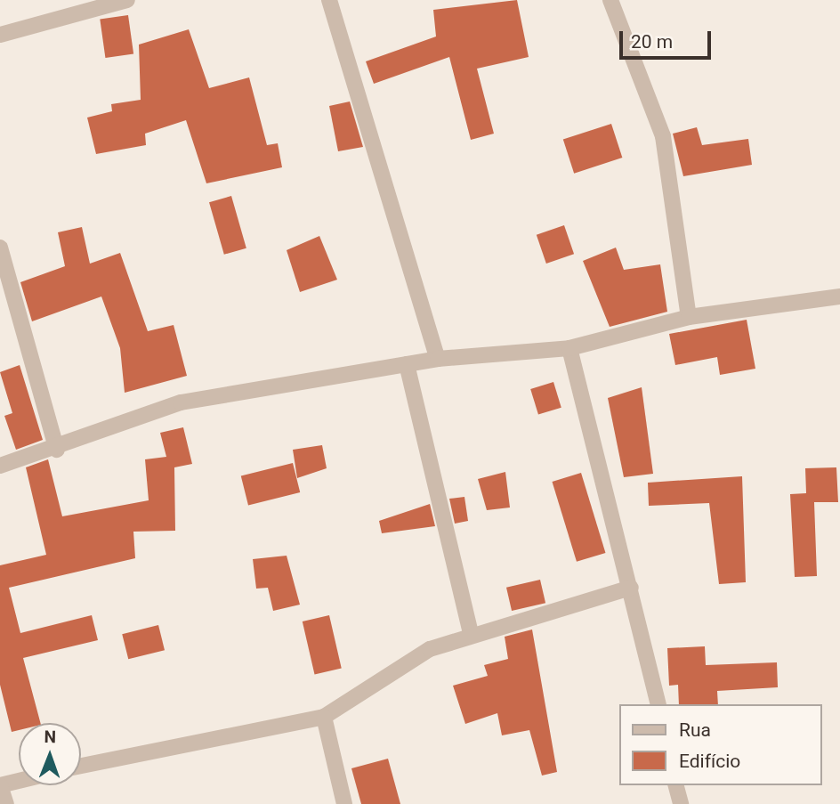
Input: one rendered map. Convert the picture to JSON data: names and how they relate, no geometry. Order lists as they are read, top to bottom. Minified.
{"legend":["Rua","Edifício"],"scale_bar":"20 m","north":"top"}
